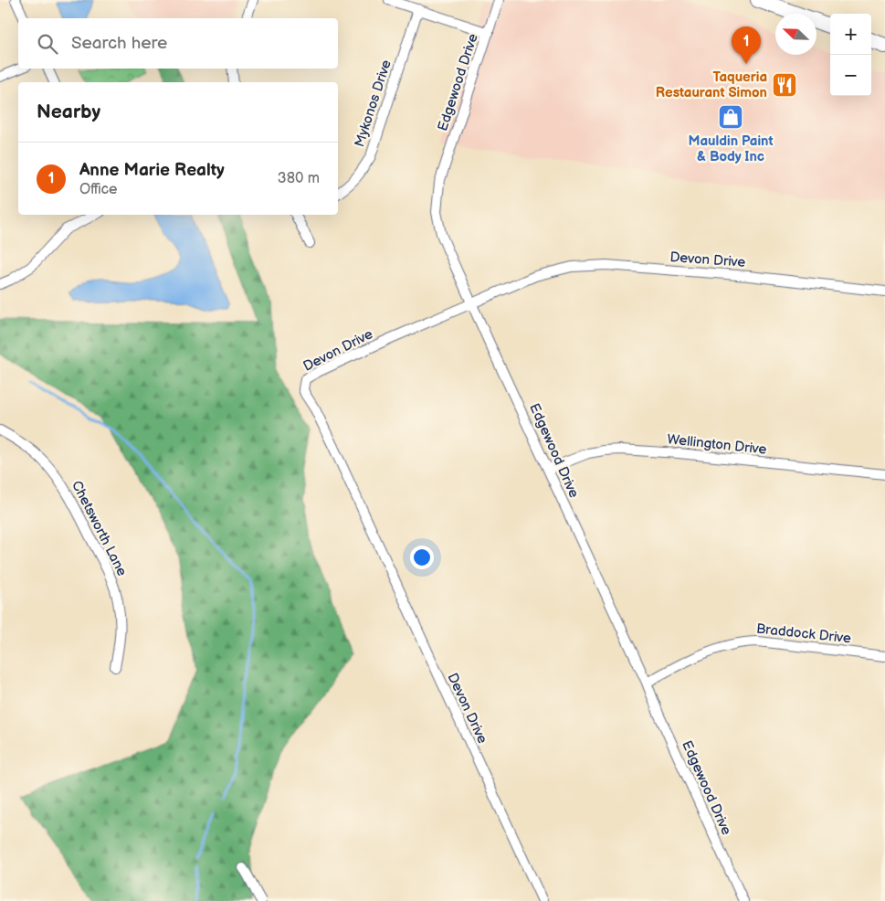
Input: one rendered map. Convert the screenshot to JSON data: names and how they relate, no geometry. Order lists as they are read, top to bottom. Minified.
{"streets":{"street":["Edgewood Drive","Mykonos Drive","Devon Drive","Wellington Drive","Chetsworth Lane","Braddock Drive"]},"crossings":[["Edgewood Drive","Devon Drive"],["Edgewood Drive","Wellington Drive"],["Edgewood Drive","Braddock Drive"]],"places":{"restaurant":["Taqueria Restaurant Simon"],"shop":["Mauldin Paint & Body Inc"]},"north":"top left","page":{"map_buttons":["+","−"],"search":"Search here","pins":"1","heading":"Nearby","list":[{"mark":"1","name":"Anne Marie Realty","note":"Office","value":"380 m"}]}}
